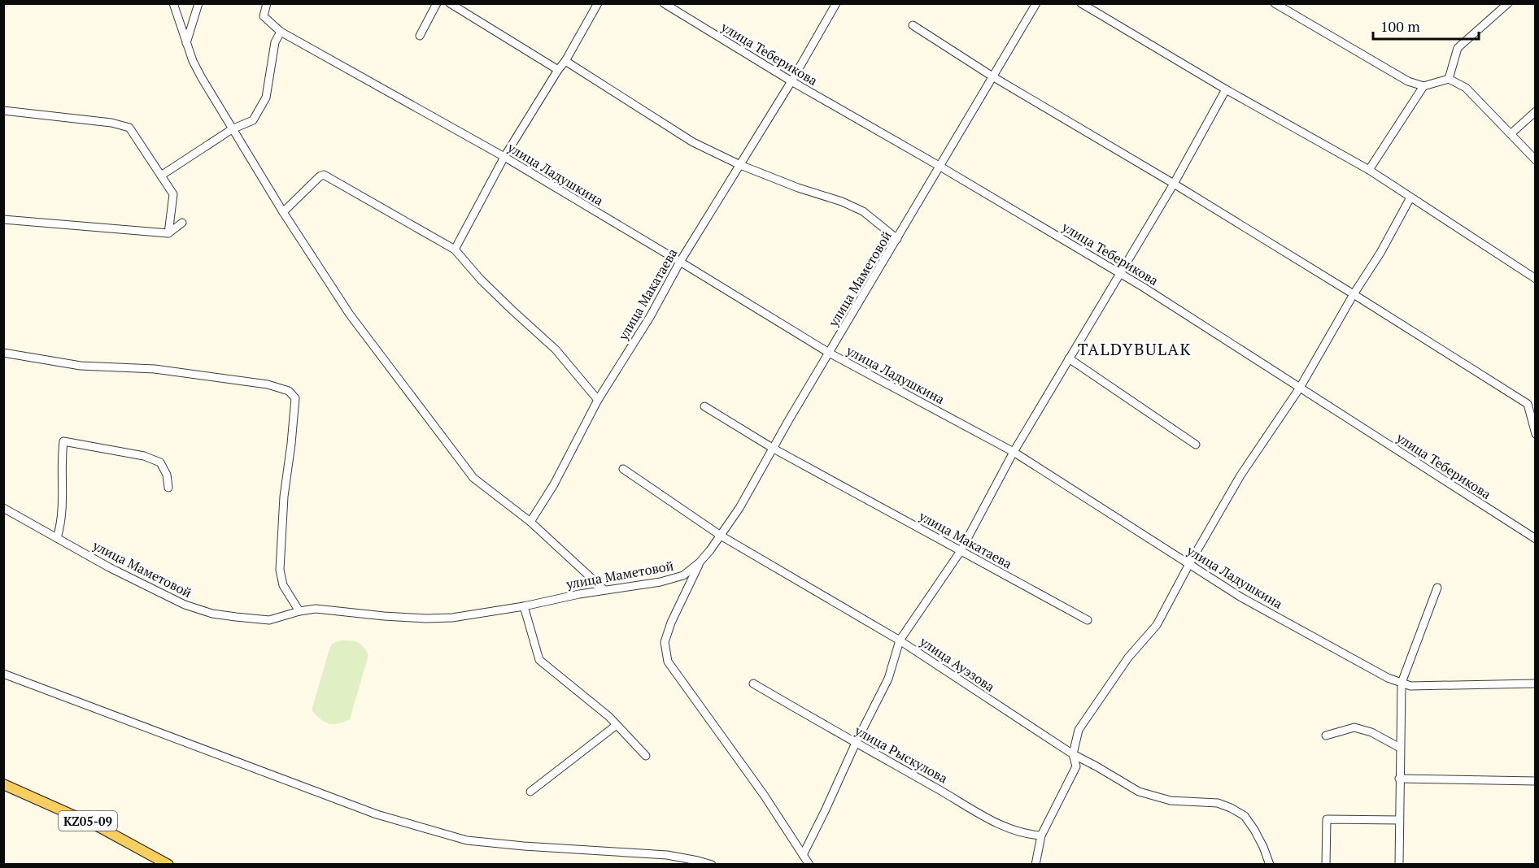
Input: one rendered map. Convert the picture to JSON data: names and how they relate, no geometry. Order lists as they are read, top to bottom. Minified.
{"streets":{"main road":["KZ05-09"],"street":["улица Теберикова","улица Ладушкина","улица Маметовой","улица Макатаева","улица Ауэзова","улица Рыскулова"]},"crossings":[["улица Теберикова","улица Маметовой"],["улица Теберикова","улица Макатаева"],["улица Ладушкина","улица Маметовой"],["улица Ладушкина","улица Макатаева"],["улица Маметовой","улица Макатаева"],["улица Маметовой","улица Ауэзова"]],"districts":["TALDYBULAK"],"scale_bar":"100 m"}
